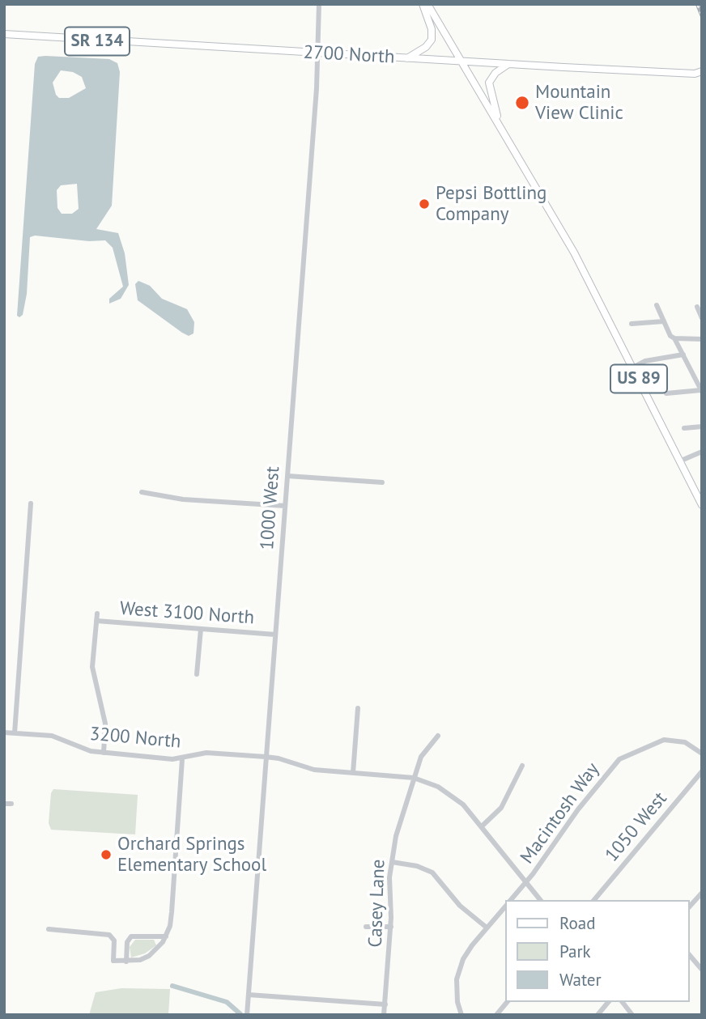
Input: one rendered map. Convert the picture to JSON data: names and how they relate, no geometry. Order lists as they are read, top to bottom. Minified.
{"streets":{"main road":["SR 134","2700 North","US 89"],"street":["1000 West","West 3100 North","3200 North","Macintosh Way","1050 West","Casey Lane"]},"crossings":[["2700 North","US 89"],["2700 North","1000 West"],["1000 West","West 3100 North"],["1000 West","3200 North"],["3200 North","Macintosh Way"],["3200 North","Casey Lane"]],"places":["Mountain View Clinic","Pepsi Bottling Company","Orchard Springs Elementary School"],"legend":["Road","Park","Water"]}
